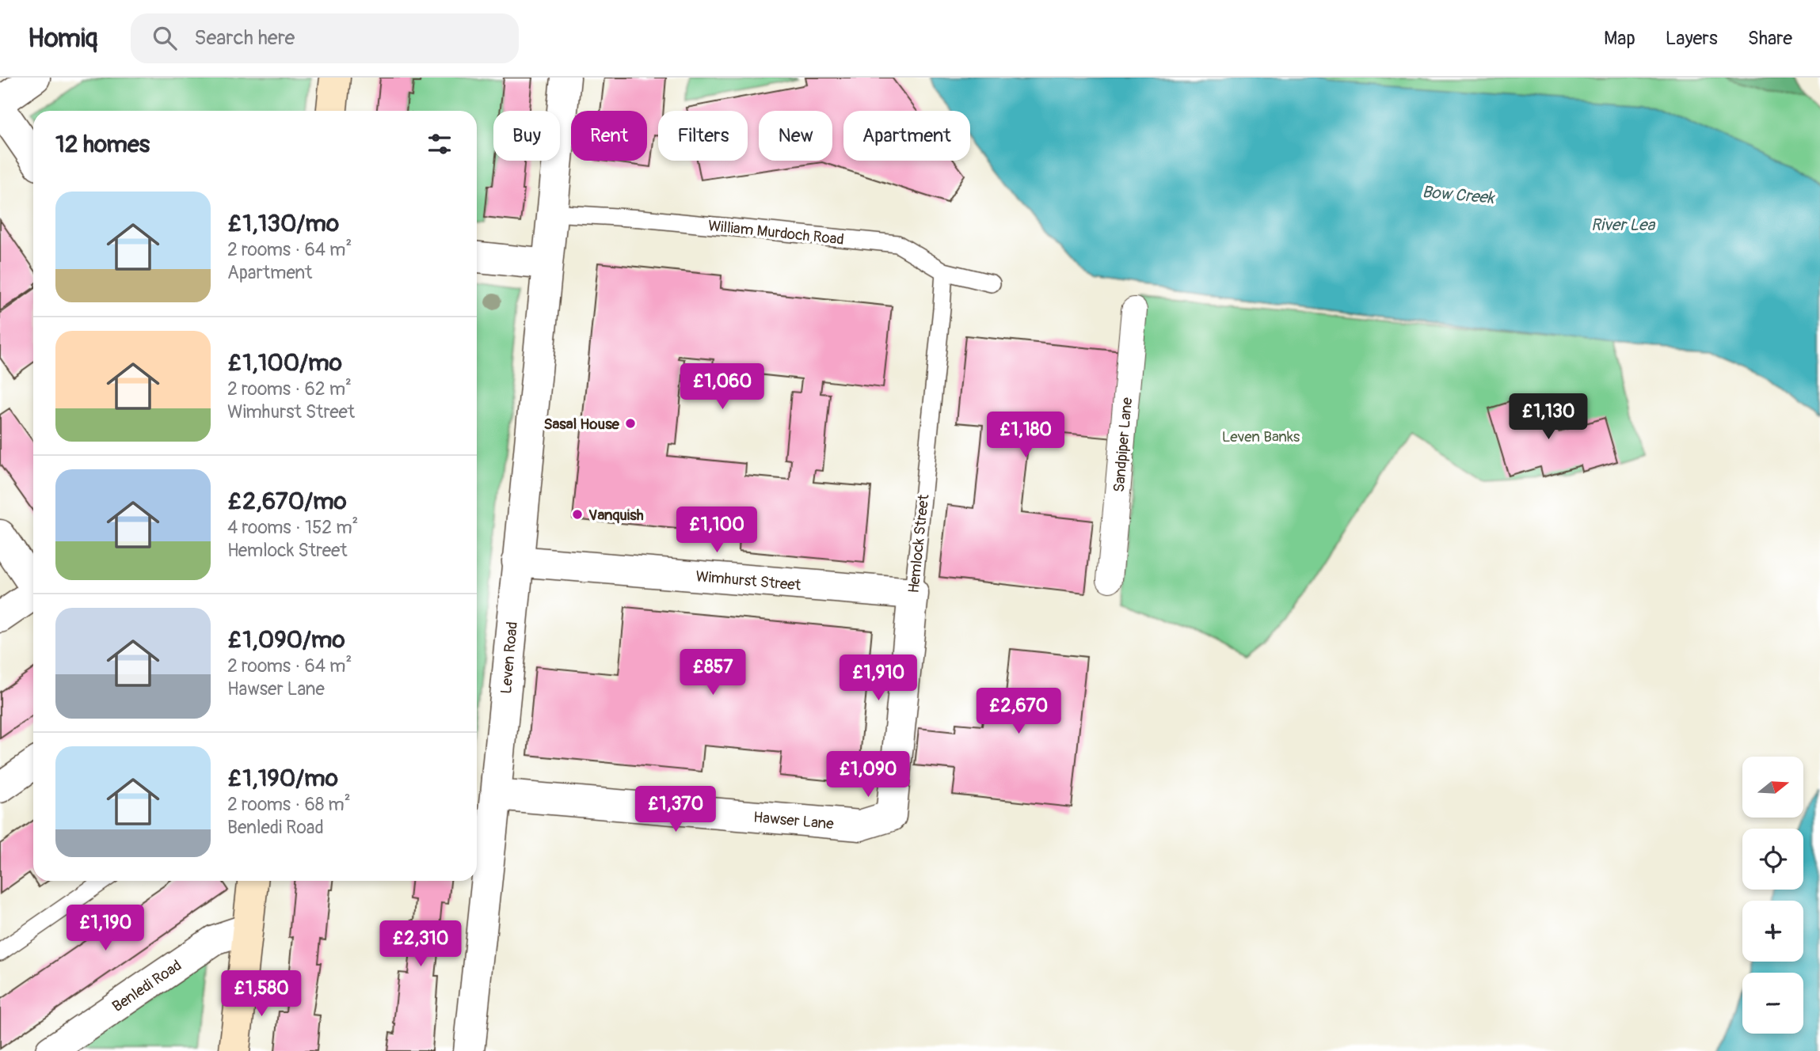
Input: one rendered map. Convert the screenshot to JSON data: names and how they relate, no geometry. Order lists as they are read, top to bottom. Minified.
{"streets":{"street":["Sandpiper Lane","Hemlock Street","Wimhurst Street","Leven Road","Hawser Lane","Benledi Road"],"lane":["William Murdoch Road"]},"crossings":[["William Murdoch Road","Hemlock Street"],["William Murdoch Road","Leven Road"],["Hemlock Street","Wimhurst Street"],["Hemlock Street","Hawser Lane"],["Wimhurst Street","Leven Road"],["Leven Road","Hawser Lane"]],"water":["Bow Creek","River Lea"],"parks":["Leven Banks"],"places":["Sasal House","Vanquish"],"north":"right","page":{"header":"Homiq","search":"Search here","nav":["Map","Layers","Share"],"chip":["Buy","Rent","Filters","New","Apartment"],"heading":"12 homes","list":[{"name":"£1,130/mo","note":"2 rooms · 64 m² · Apartment"},{"name":"£1,100/mo","note":"2 rooms · 62 m² · Wimhurst Street"},{"name":"£2,670/mo","note":"4 rooms · 152 m² · Hemlock Street"},{"name":"£1,090/mo","note":"2 rooms · 64 m² · Hawser Lane"},{"name":"£1,190/mo","note":"2 rooms · 68 m² · Benledi Road"}],"price":["£1,060","£1,130","£1,180","£1,100","£857","£1,910","£2,670","£1,090","£1,370","£1,190","£2,310","£1,580"],"map_buttons":["+","−"]}}
